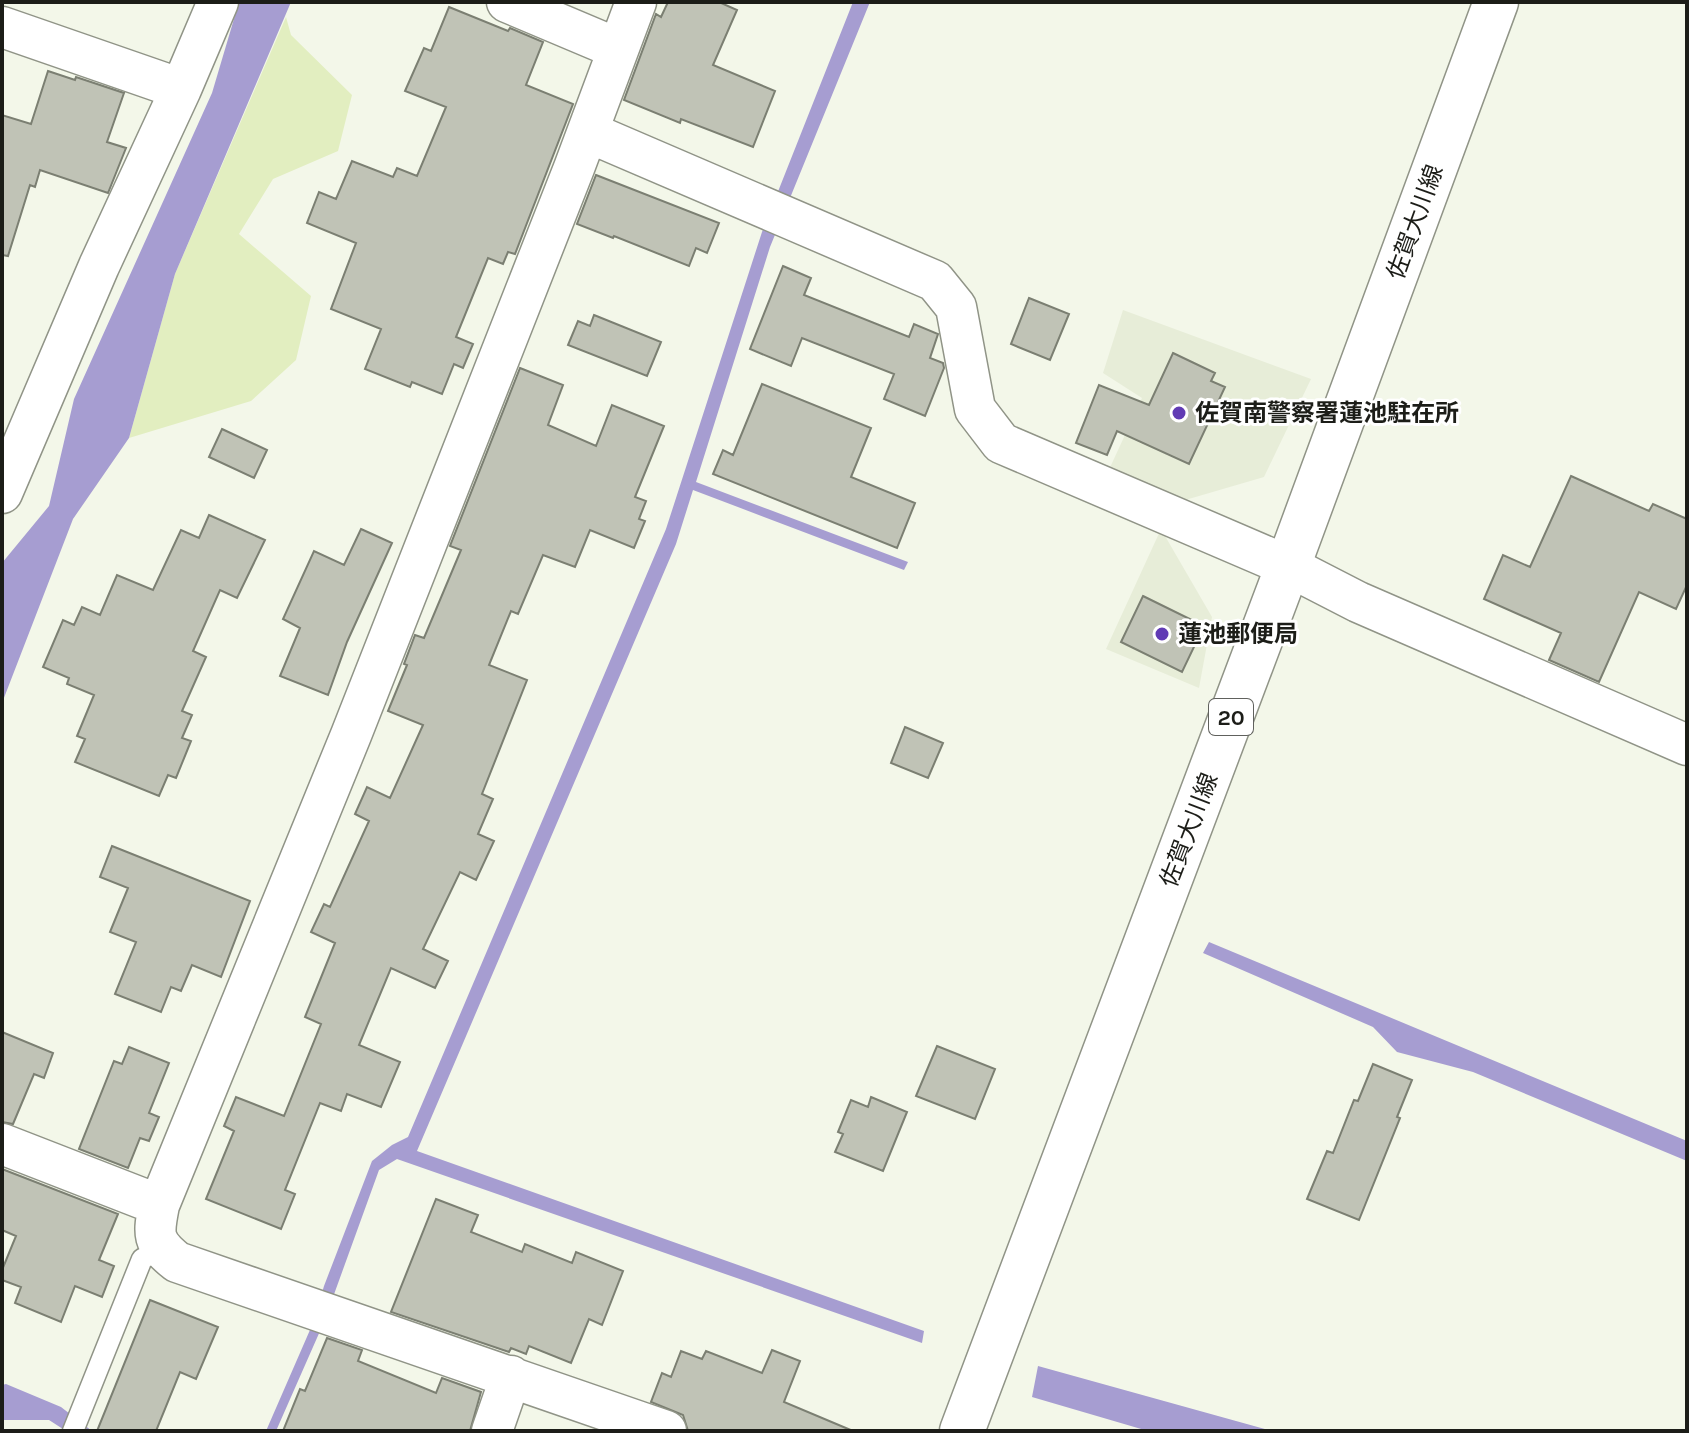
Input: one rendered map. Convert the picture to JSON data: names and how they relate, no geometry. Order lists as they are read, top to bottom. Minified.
{"streets":{"main road":["佐賀大川線","20"]},"places":["佐賀南警察署蓮池駐在所","蓮池郵便局"]}
